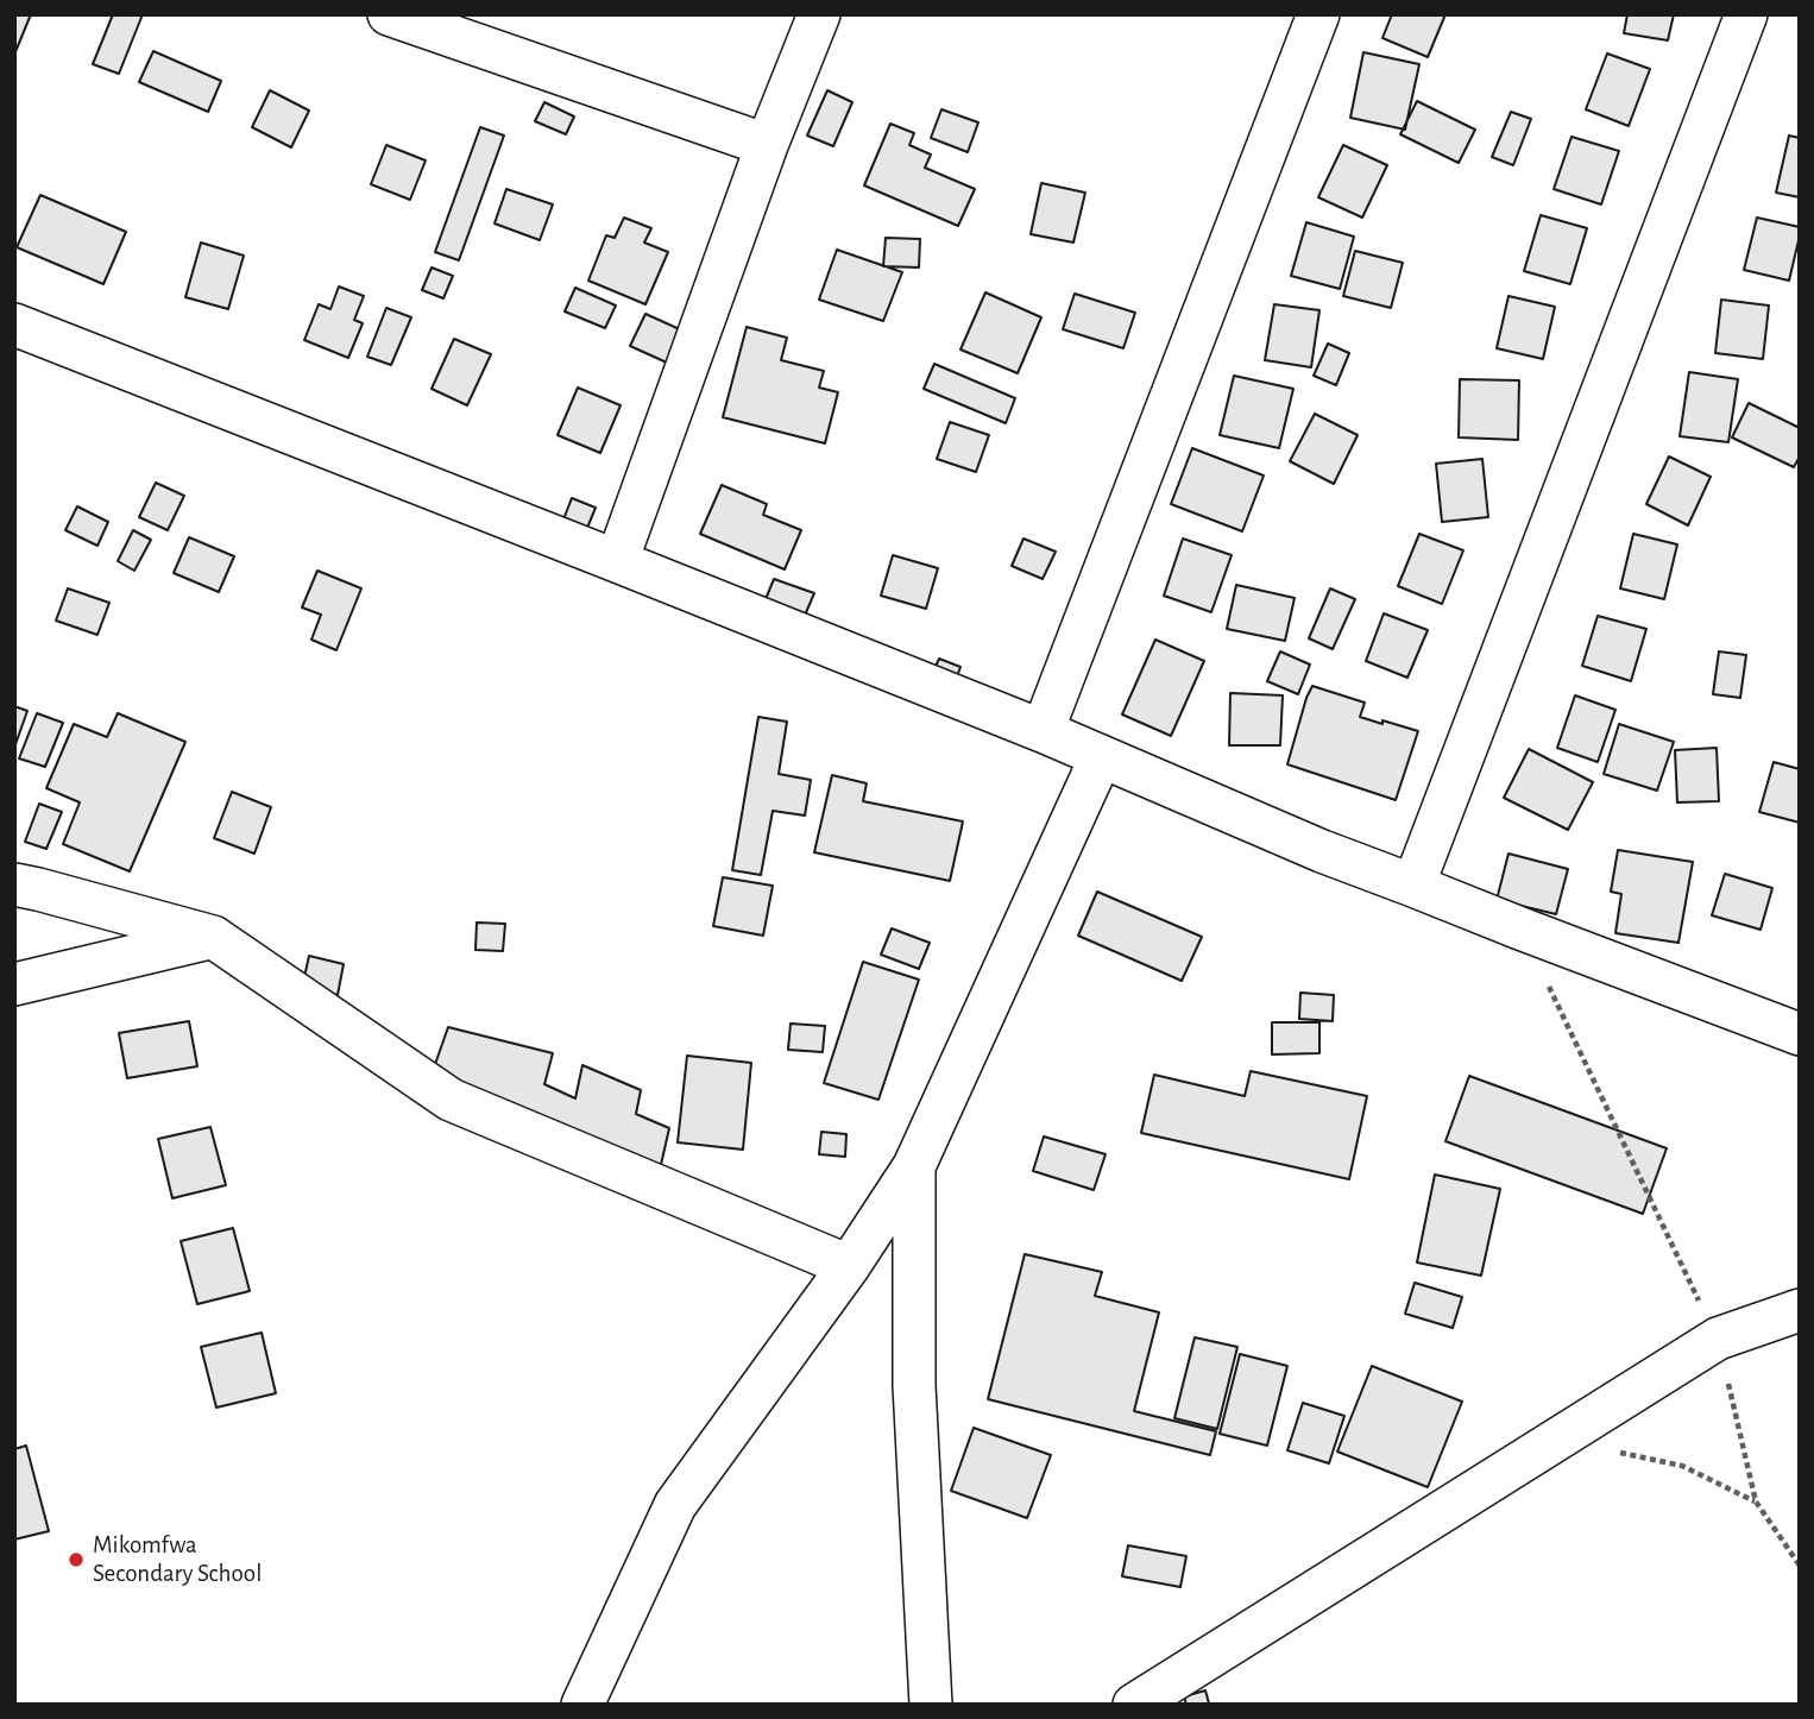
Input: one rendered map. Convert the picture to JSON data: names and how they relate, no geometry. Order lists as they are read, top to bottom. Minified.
{"places":["Mikomfwa Secondary School"]}
